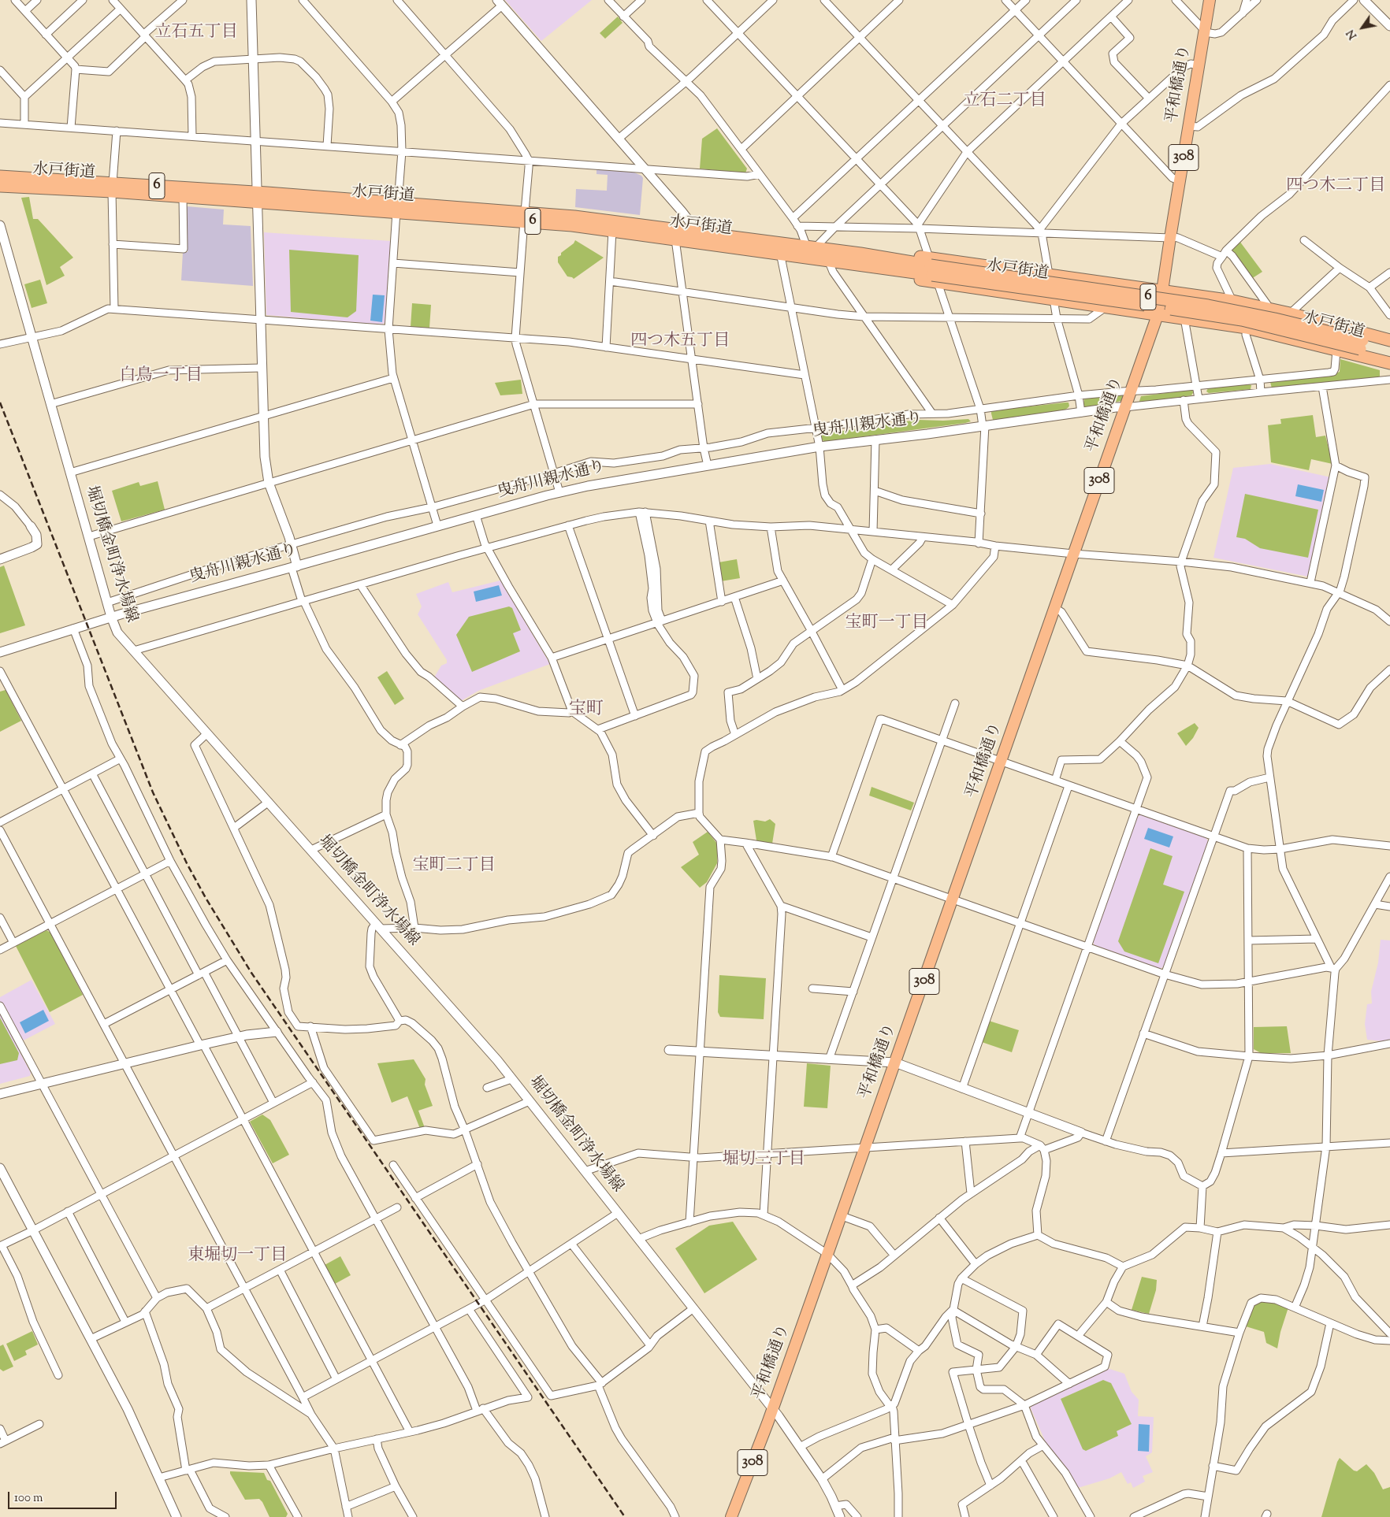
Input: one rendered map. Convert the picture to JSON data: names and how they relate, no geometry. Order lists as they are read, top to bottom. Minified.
{"streets":{"highway":["水戸街道","6"],"main road":["平和橋通り","308"],"street":["曳舟川親水通り","堀切橋金町浄水場線"]},"crossings":[["平和橋通り","曳舟川親水通り"],["平和橋通り","堀切橋金町浄水場線"],["曳舟川親水通り","堀切橋金町浄水場線"]],"districts":["立石五丁目","立石二丁目","四つ木二丁目","四つ木五丁目","白鳥一丁目","宝町一丁目","宝町","宝町二丁目","堀切三丁目","東堀切一丁目"],"scale_bar":"100 m","north":"bottom left"}
